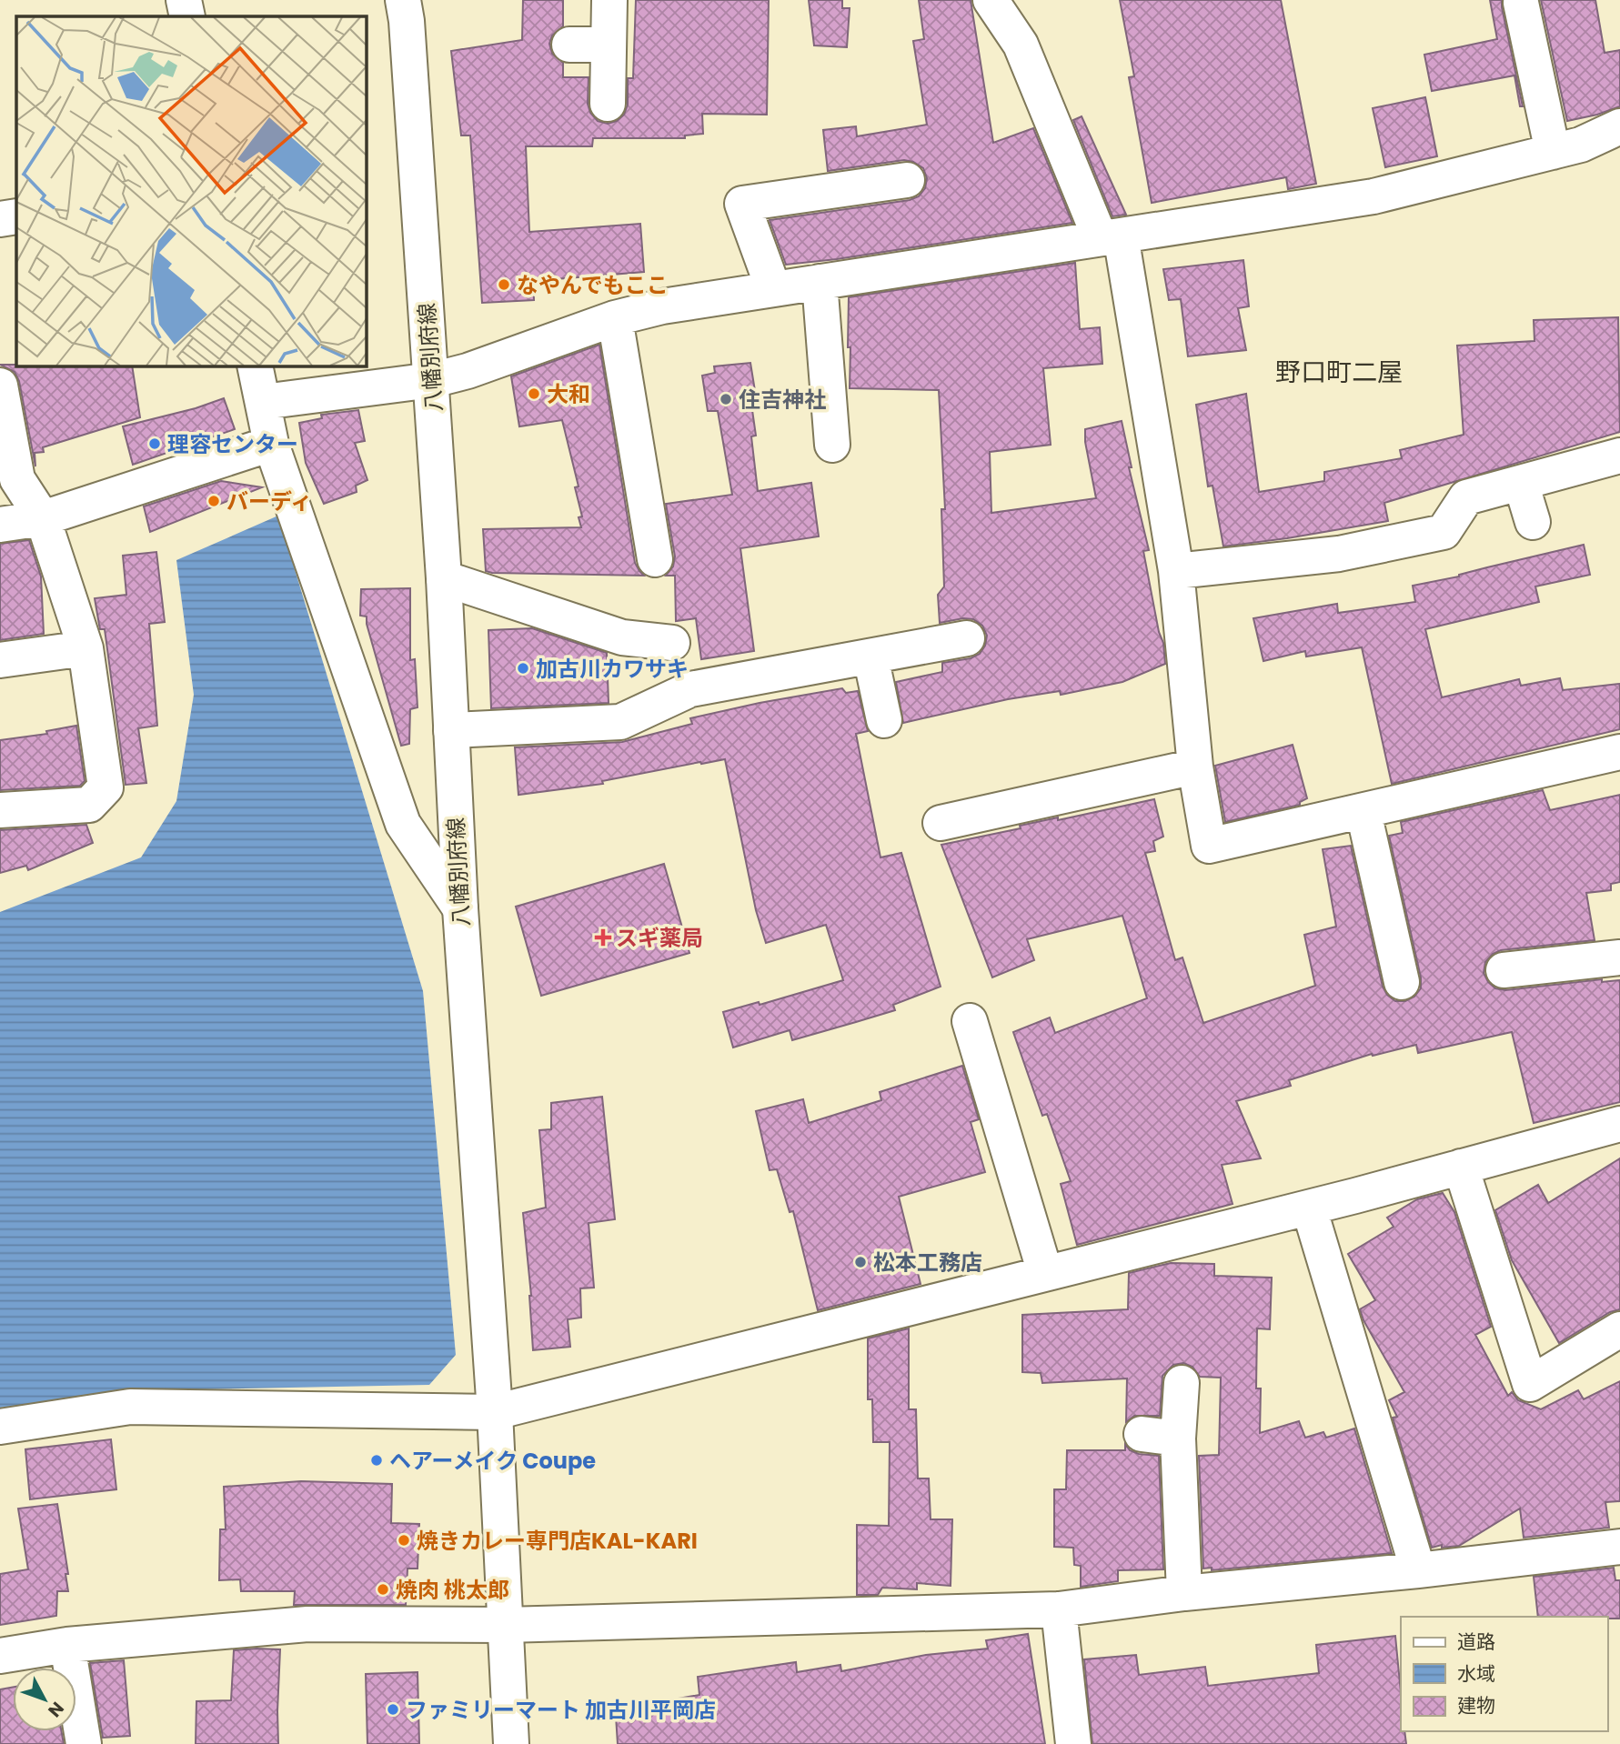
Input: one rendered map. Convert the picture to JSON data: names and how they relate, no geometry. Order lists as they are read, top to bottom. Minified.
{"streets":{"street":["八幡別府線"]},"districts":["野口町二屋"],"places":{"other":["なやんでもここ","大和","住吉神社","理容センター","バーディ","加古川カワサキ","松本工務店","ヘアーメイク Coupe","焼きカレー専門店KAL-KARI","焼肉 桃太郎","ファミリーマート 加古川平岡店"],"health":["スギ薬局"]},"legend":["道路","水域","建物"],"north":"bottom right"}
